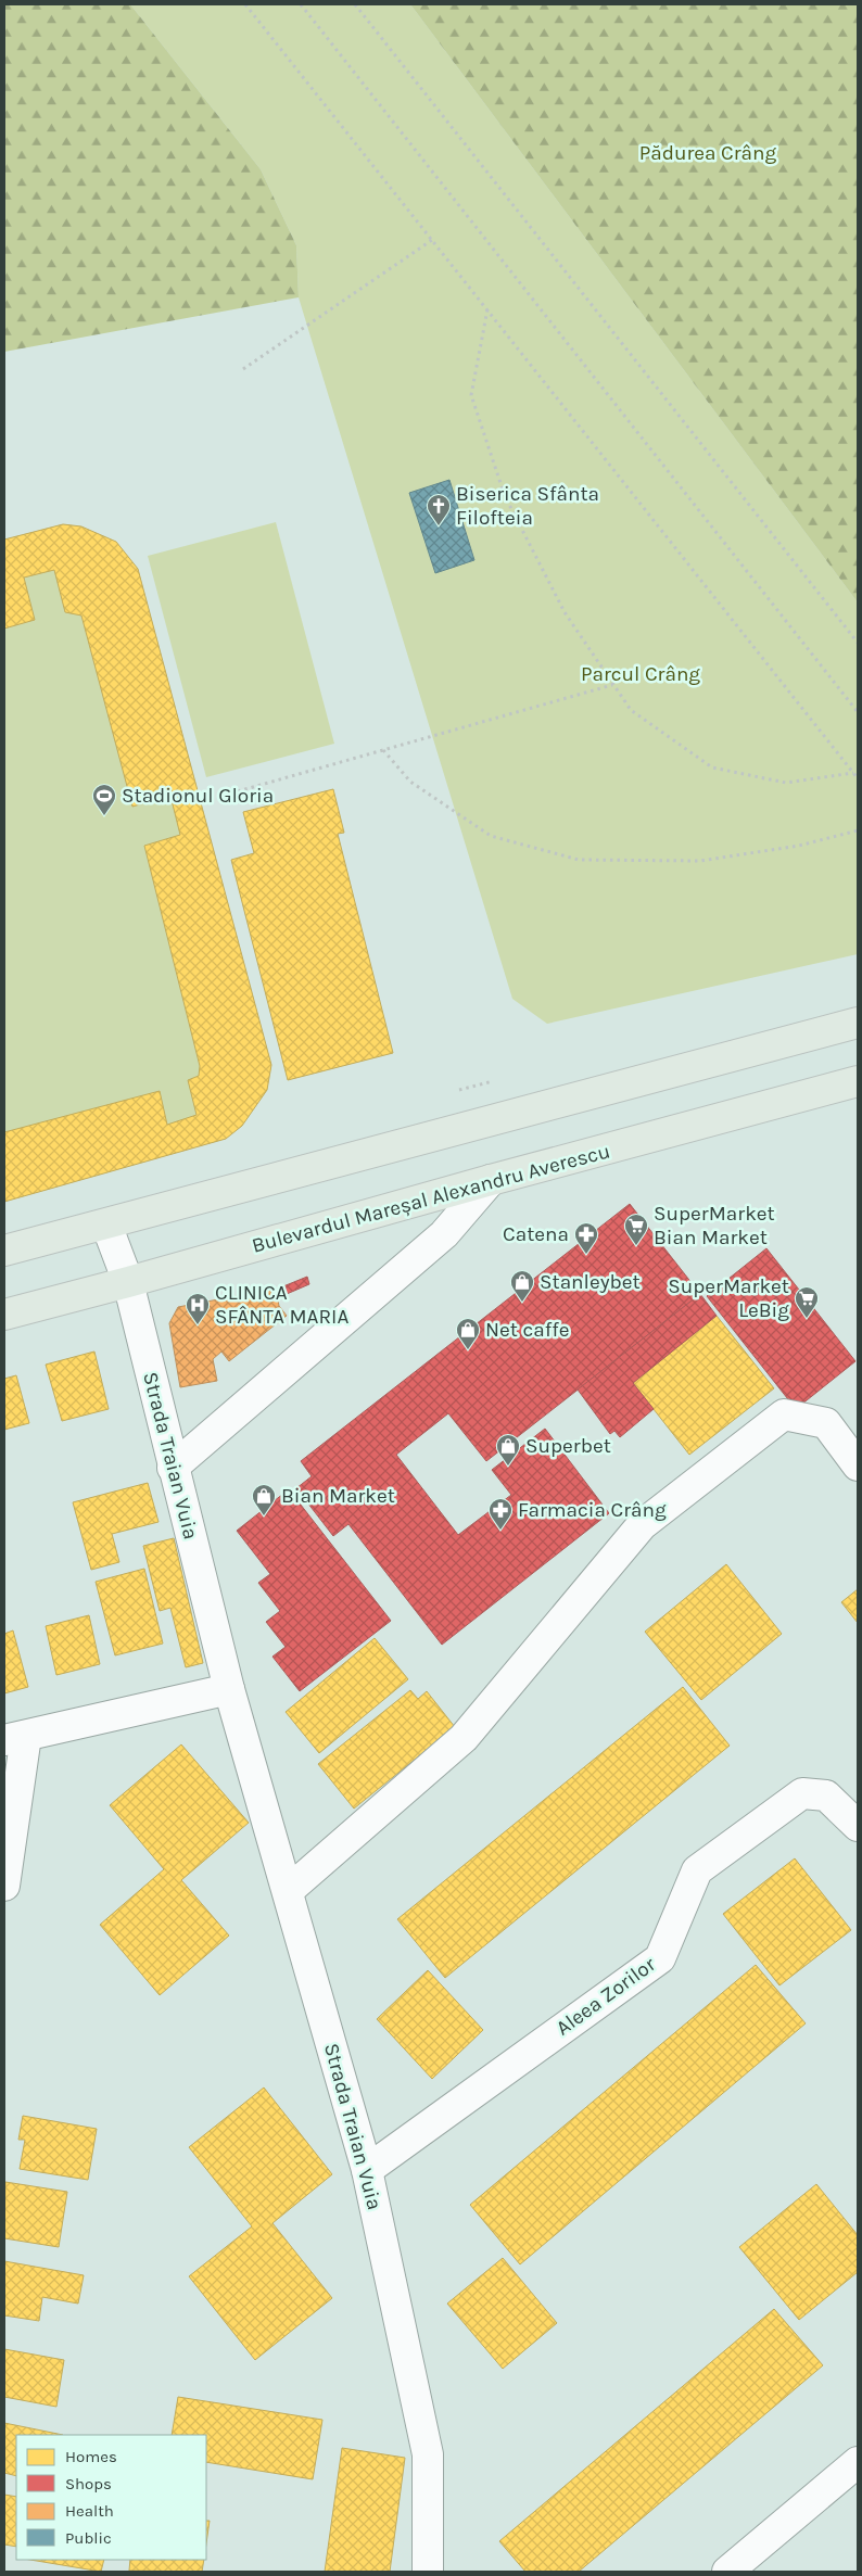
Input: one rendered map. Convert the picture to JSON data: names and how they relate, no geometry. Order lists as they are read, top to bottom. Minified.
{"streets":{"main road":["Bulevardul Mareșal Alexandru Averescu"],"street":["Strada Traian Vuia","Aleea Zorilor"]},"crossings":[["Bulevardul Mareșal Alexandru Averescu","Strada Traian Vuia"],["Strada Traian Vuia","Aleea Zorilor"]],"parks":["Pădurea Crâng","Parcul Crâng"],"places":{"church":["Biserica Sfânta Filofteia"],"sports":["Stadionul Gloria"],"supermarket":["SuperMarket Bian Market","SuperMarket LeBig"],"pharmacy":["Catena","Farmacia Crâng"],"shop":["Stanleybet","Net caffe","Superbet","Bian Market"],"hospital":["CLINICA SFÂNTA MARIA"]},"legend":["Homes","Shops","Health","Public"]}
